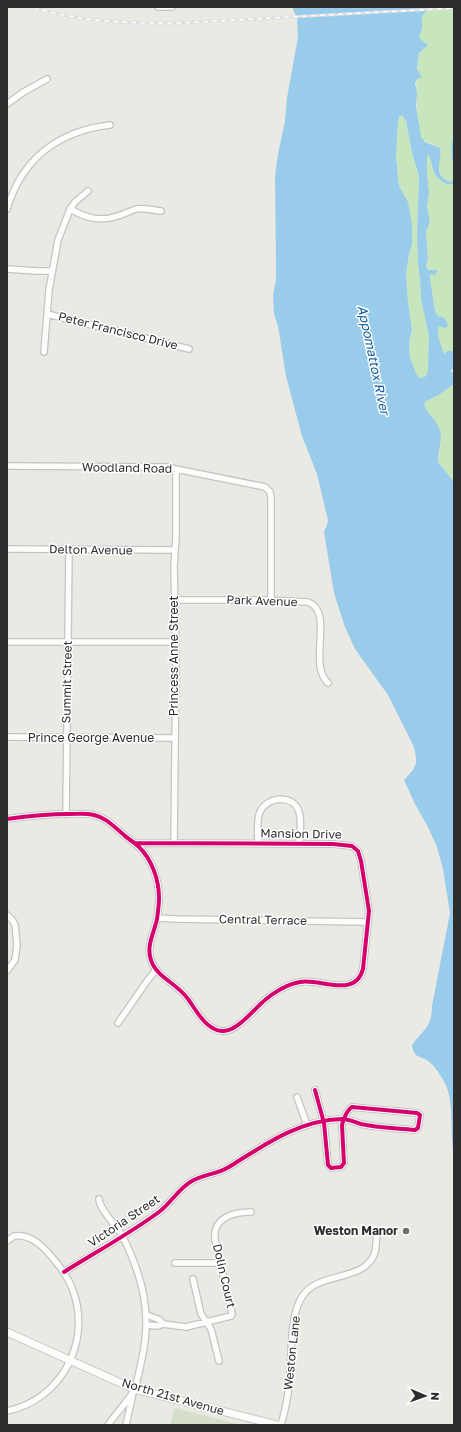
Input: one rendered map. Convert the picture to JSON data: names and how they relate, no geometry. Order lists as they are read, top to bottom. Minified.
{"streets":{"street":["Peter Francisco Drive","Woodland Road","Delton Avenue","Park Avenue","Princess Anne Street","Summit Street","Prince George Avenue","Mansion Drive","Central Terrace","Victoria Street","Dolin Court","Weston Lane","North 21st Avenue"]},"crossings":[["Woodland Road","Park Avenue"],["Woodland Road","Princess Anne Street"],["Delton Avenue","Princess Anne Street"],["Delton Avenue","Summit Street"],["Park Avenue","Princess Anne Street"],["Princess Anne Street","Prince George Avenue"],["Princess Anne Street","Mansion Drive"],["Summit Street","Prince George Avenue"],["Mansion Drive","Central Terrace"]],"water":["Appomattox River"],"places":["Weston Manor"],"north":"right"}
